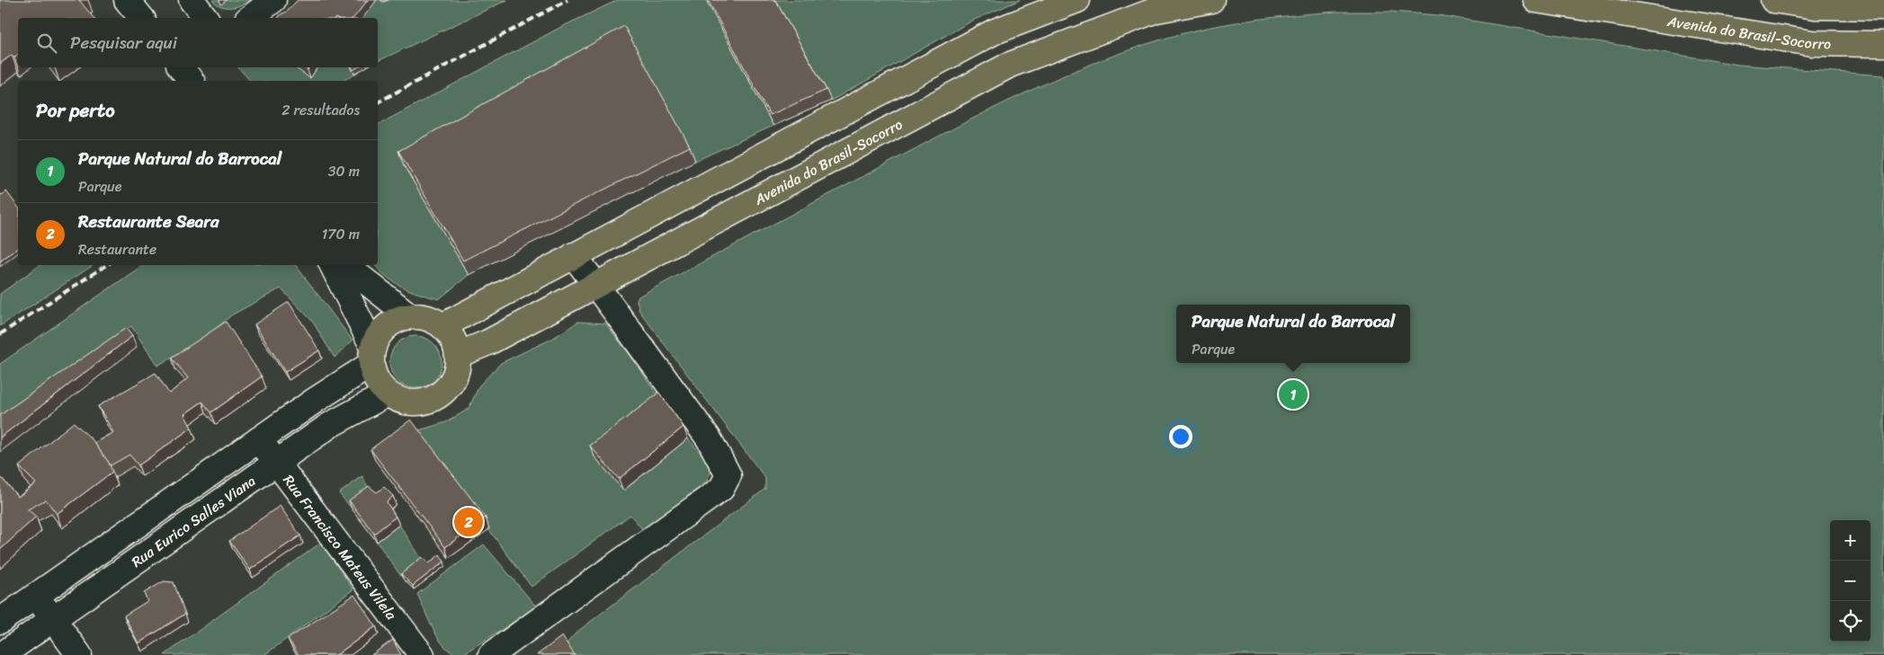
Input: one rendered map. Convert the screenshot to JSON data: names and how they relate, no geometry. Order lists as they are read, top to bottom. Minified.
{"streets":{"main road":["Avenida do Brasil-Socorro","Rua Eurico Salles Viana","Rua Francisco Mateus Vilela"]},"crossings":[["Avenida do Brasil-Socorro","Rua Eurico Salles Viana"],["Rua Eurico Salles Viana","Rua Francisco Mateus Vilela"]],"page":{"search":"Pesquisar aqui","heading":["Por perto","2 resultados"],"list":[{"mark":"1","name":"Parque Natural do Barrocal","note":"Parque","value":"30 m"},{"mark":"2","name":"Restaurante Seara","note":"Restaurante","value":"170 m"}],"popup":["Parque Natural do Barrocal","Parque"],"pins":["1","2"],"map_buttons":["+","−"]}}
